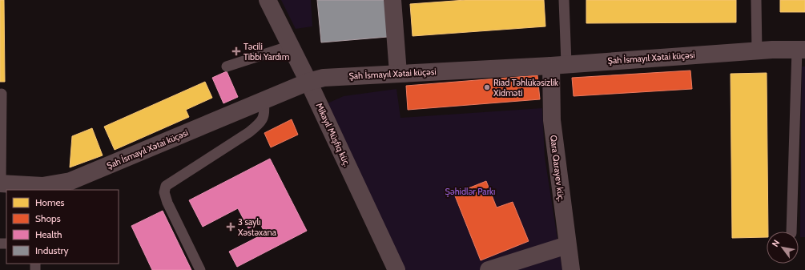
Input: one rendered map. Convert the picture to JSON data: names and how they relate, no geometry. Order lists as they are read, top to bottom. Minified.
{"streets":{"street":["Şah İsmayıl Xətai küçəsi","Mikayıl Müşfiq küç.","Qara Qarayev küç."]},"crossings":[["Şah İsmayıl Xətai küçəsi","Mikayıl Müşfiq küç."],["Şah İsmayıl Xətai küçəsi","Qara Qarayev küç."]],"parks":["Şəhidlər Parkı"],"places":{"health":["Təcili Tibbi Yardım","3 saylı Xəstəxana"],"other":["Riad Təhlükəsizlik Xidməti"]},"legend":["Homes","Shops","Health","Industry"],"north":"top left"}
